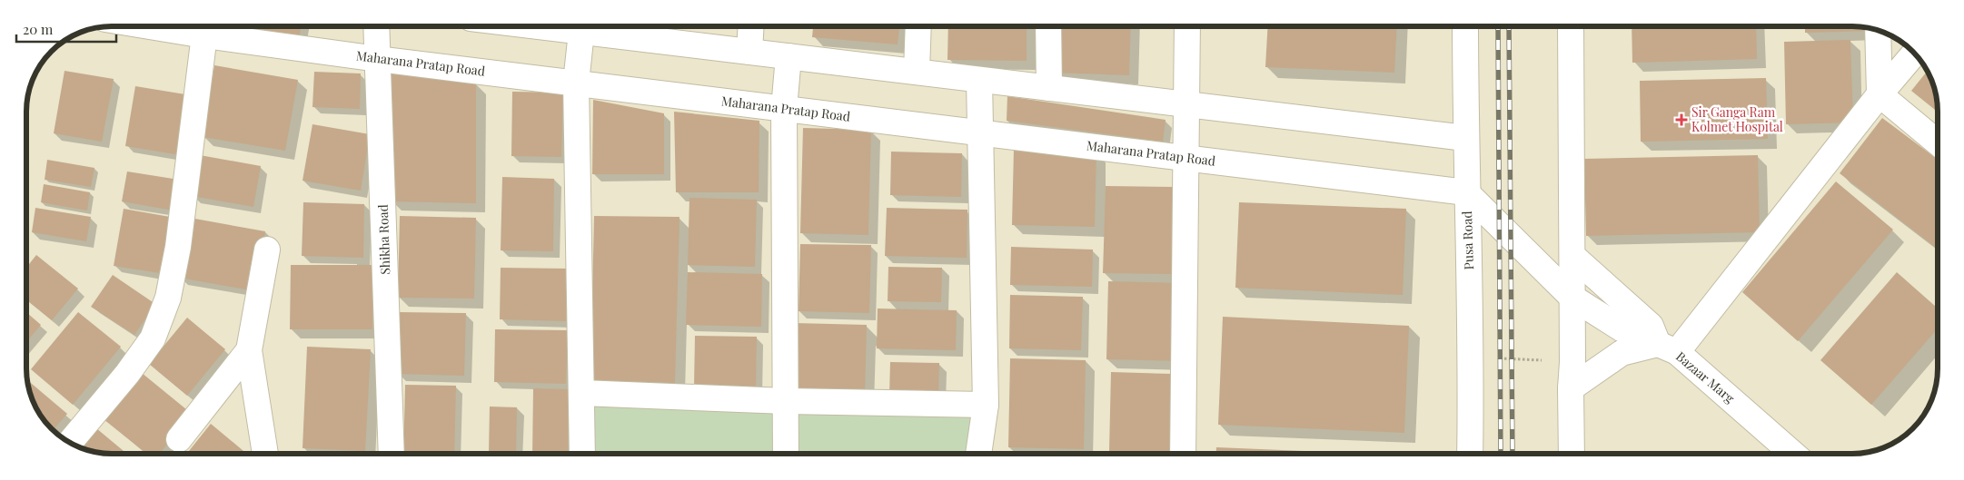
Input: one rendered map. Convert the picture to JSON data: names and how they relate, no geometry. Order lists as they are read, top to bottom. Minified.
{"streets":{"street":["Maharana Pratap Road","Shikha Road","Pusa Road","Bazaar Marg"]},"crossings":[["Maharana Pratap Road","Shikha Road"],["Maharana Pratap Road","Pusa Road"]],"places":{"health":["Sir Ganga Ram Kolmet Hospital"]},"scale_bar":"20 m"}
